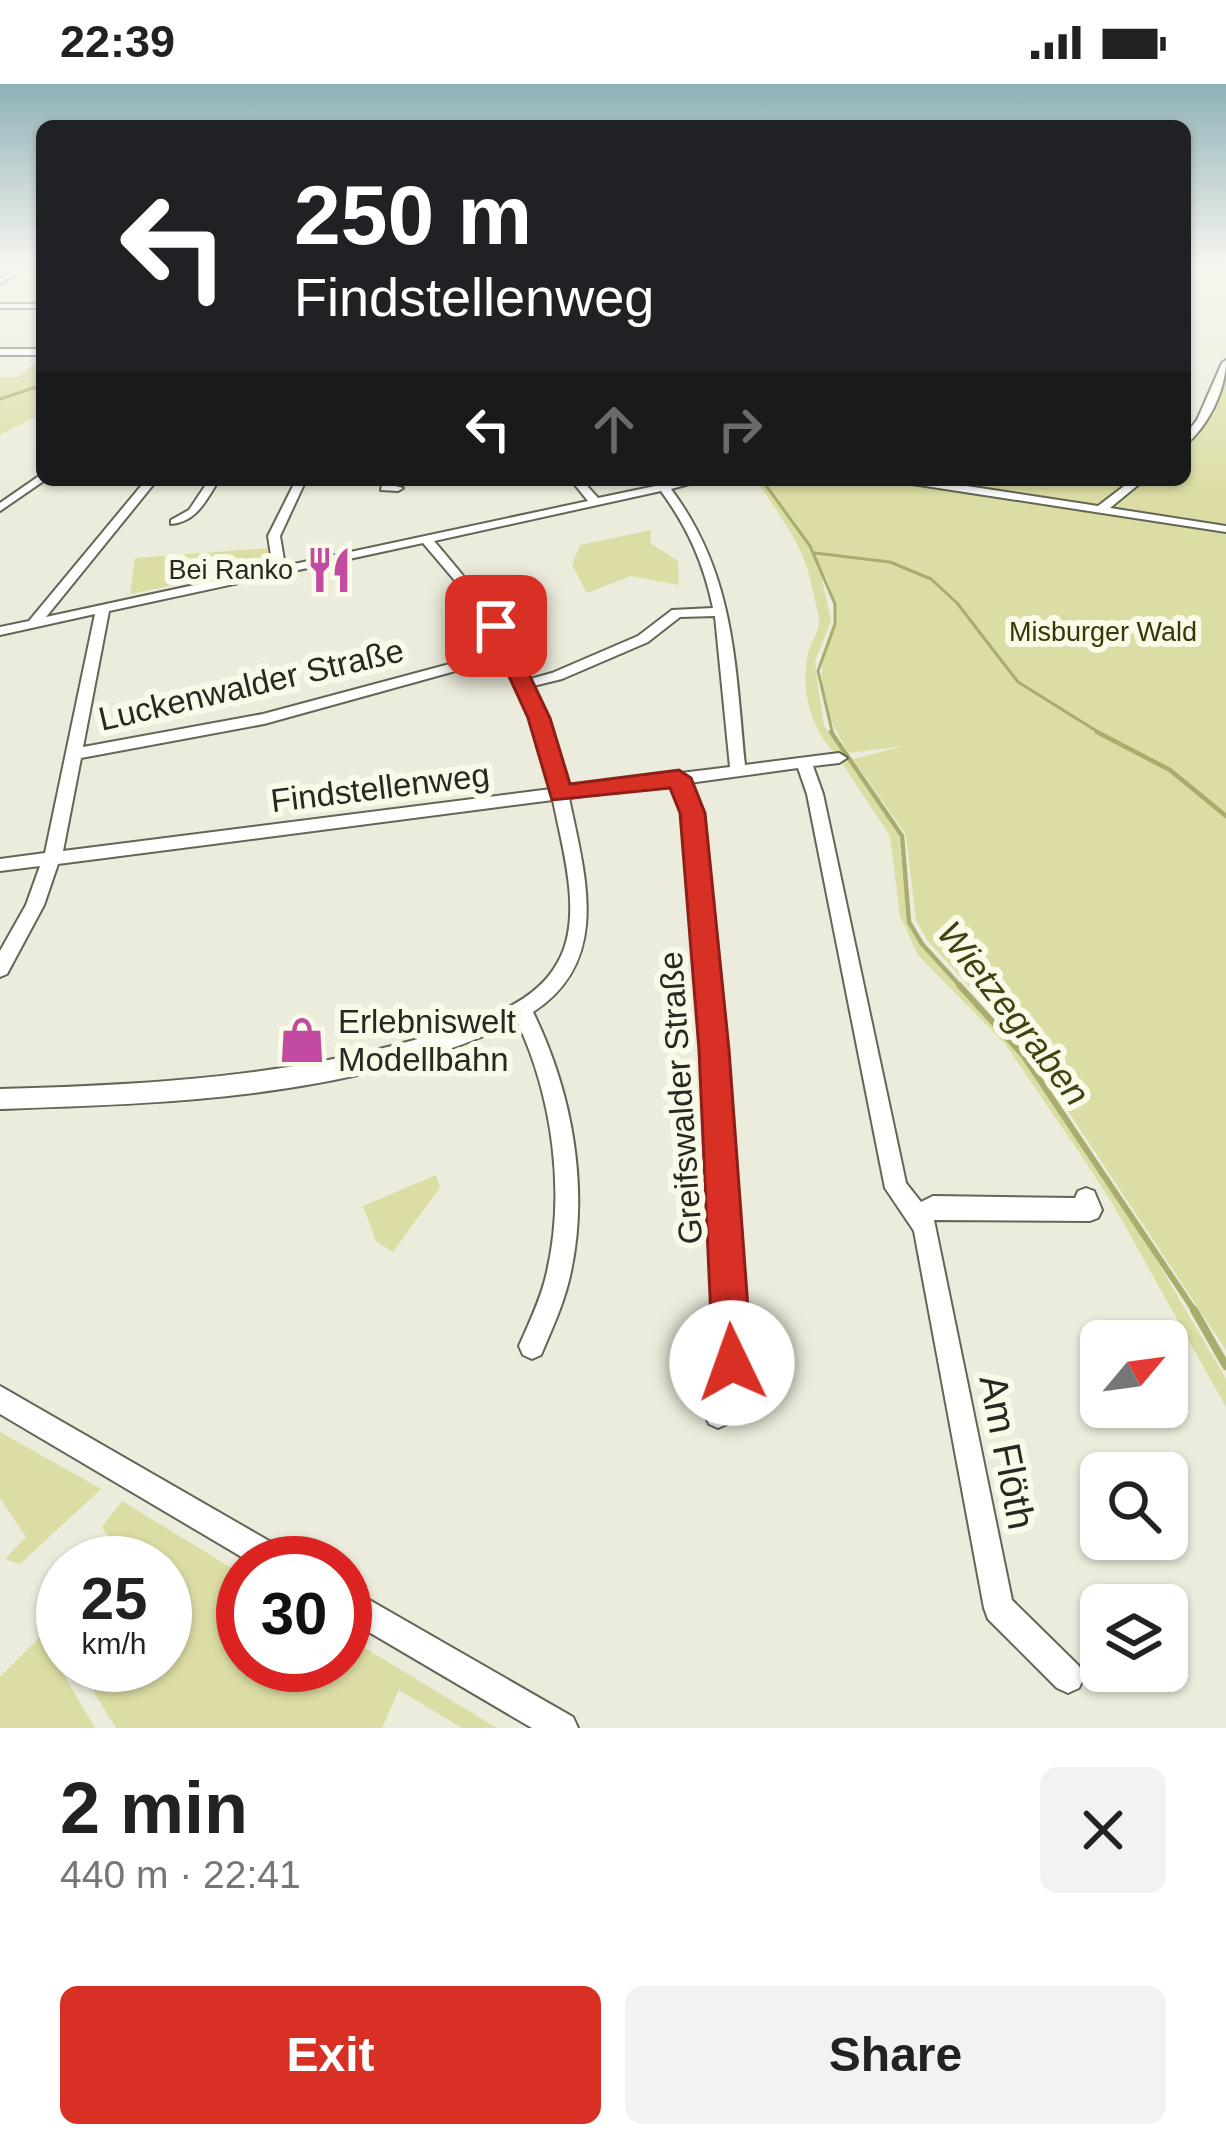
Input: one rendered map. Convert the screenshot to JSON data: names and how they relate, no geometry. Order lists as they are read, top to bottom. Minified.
{"streets":{"street":["Luckenwalder Straße","Findstellenweg","Greifswalder Straße","Am Flöth"]},"crossings":[["Findstellenweg","Greifswalder Straße"],["Findstellenweg","Am Flöth"]],"water":["Wietzegraben"],"parks":["Misburger Wald"],"places":{"restaurant":["Bei Ranko"],"shop":["Erlebniswelt Modellbahn"]},"north":"top right","page":{"status":"22:39","turn":["250 m","Findstellenweg"],"speed":"25 km/h","limit":"30","heading":["2 min","440 m · 22:41"],"buttons":["Exit","Share"]}}
